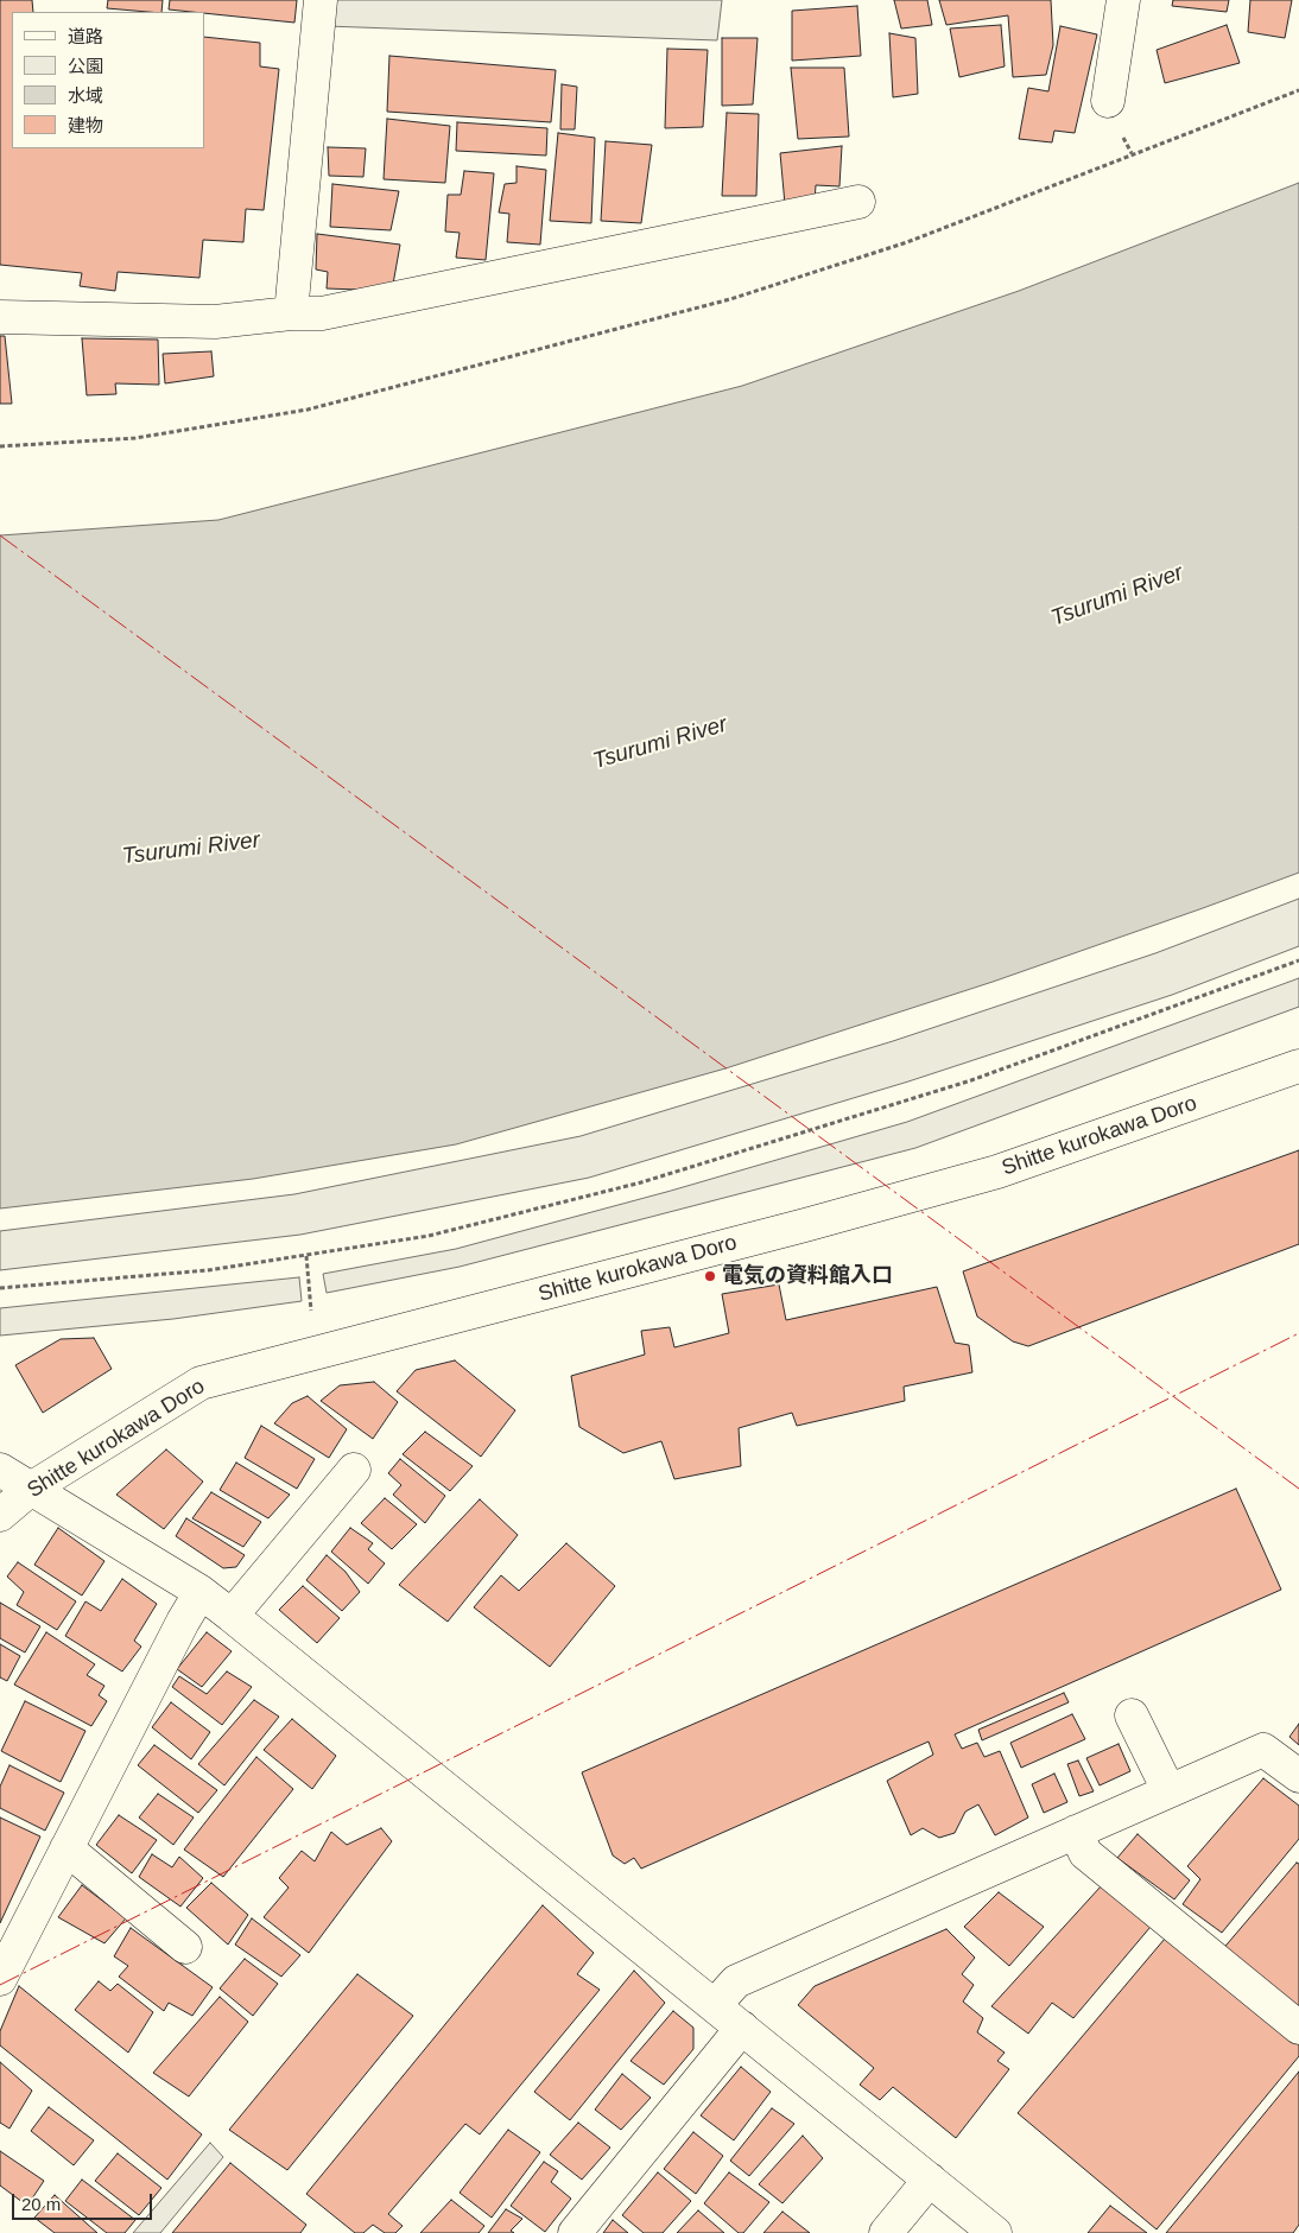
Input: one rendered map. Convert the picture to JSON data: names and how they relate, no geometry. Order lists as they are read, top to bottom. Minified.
{"streets":{"street":["Shitte kurokawa Doro"]},"water":["Tsurumi River"],"places":["電気の資料館入口"],"legend":["道路","公園","水域","建物"],"scale_bar":"20 m"}
